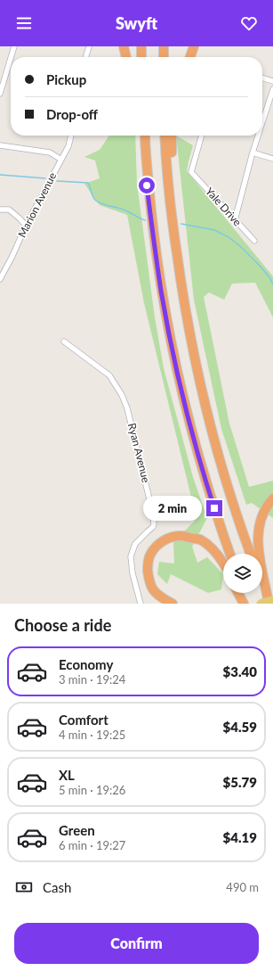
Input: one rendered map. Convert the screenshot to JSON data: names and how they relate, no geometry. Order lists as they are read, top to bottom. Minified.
{"streets":{"street":["Marion Avenue","Yale Drive","Ryan Avenue"]},"page":{"header":"Swyft","banner":["Pickup","Drop-off"],"bubble":"2 min","heading":"Choose a ride","list":[{"name":"Economy","note":"3 min · 19:24","value":"$3.40"},{"name":"Comfort","note":"4 min · 19:25","value":"$4.59"},{"name":"XL","note":"5 min · 19:26","value":"$5.79"},{"name":"Green","note":"6 min · 19:27","value":"$4.19"}],"pay":["Cash","490 m"],"buttons":"Confirm"}}
